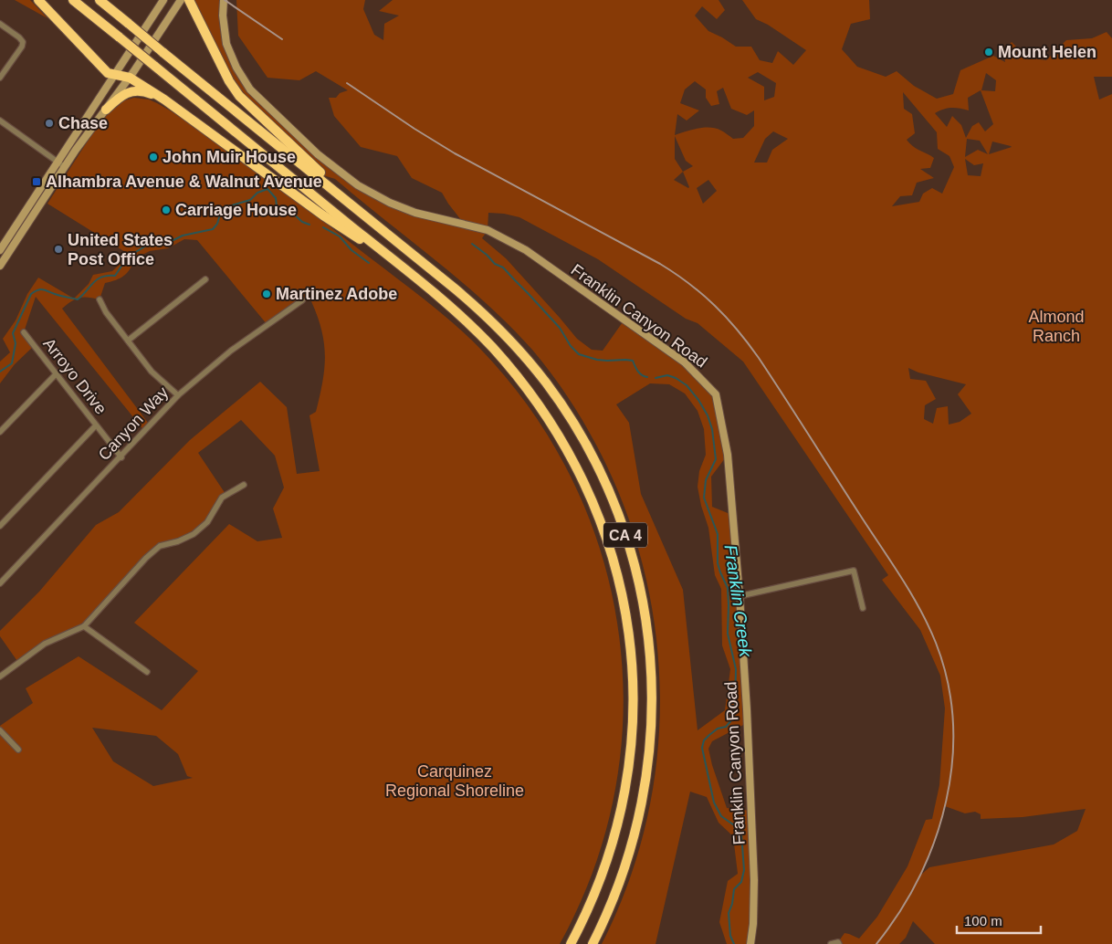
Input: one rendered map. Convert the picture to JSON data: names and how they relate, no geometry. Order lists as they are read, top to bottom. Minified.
{"streets":{"highway":["CA 4"],"street":["Franklin Canyon Road","Arroyo Drive","Canyon Way"]},"crossings":[["Arroyo Drive","Canyon Way"]],"water":["Franklin Creek"],"parks":["Almond Ranch","Carquinez Regional Shoreline"],"places":{"other":["Mount Helen","Chase","John Muir House","Carriage House","United States Post Office","Martinez Adobe"],"transit":["Alhambra Avenue & Walnut Avenue"]},"scale_bar":"100 m"}
